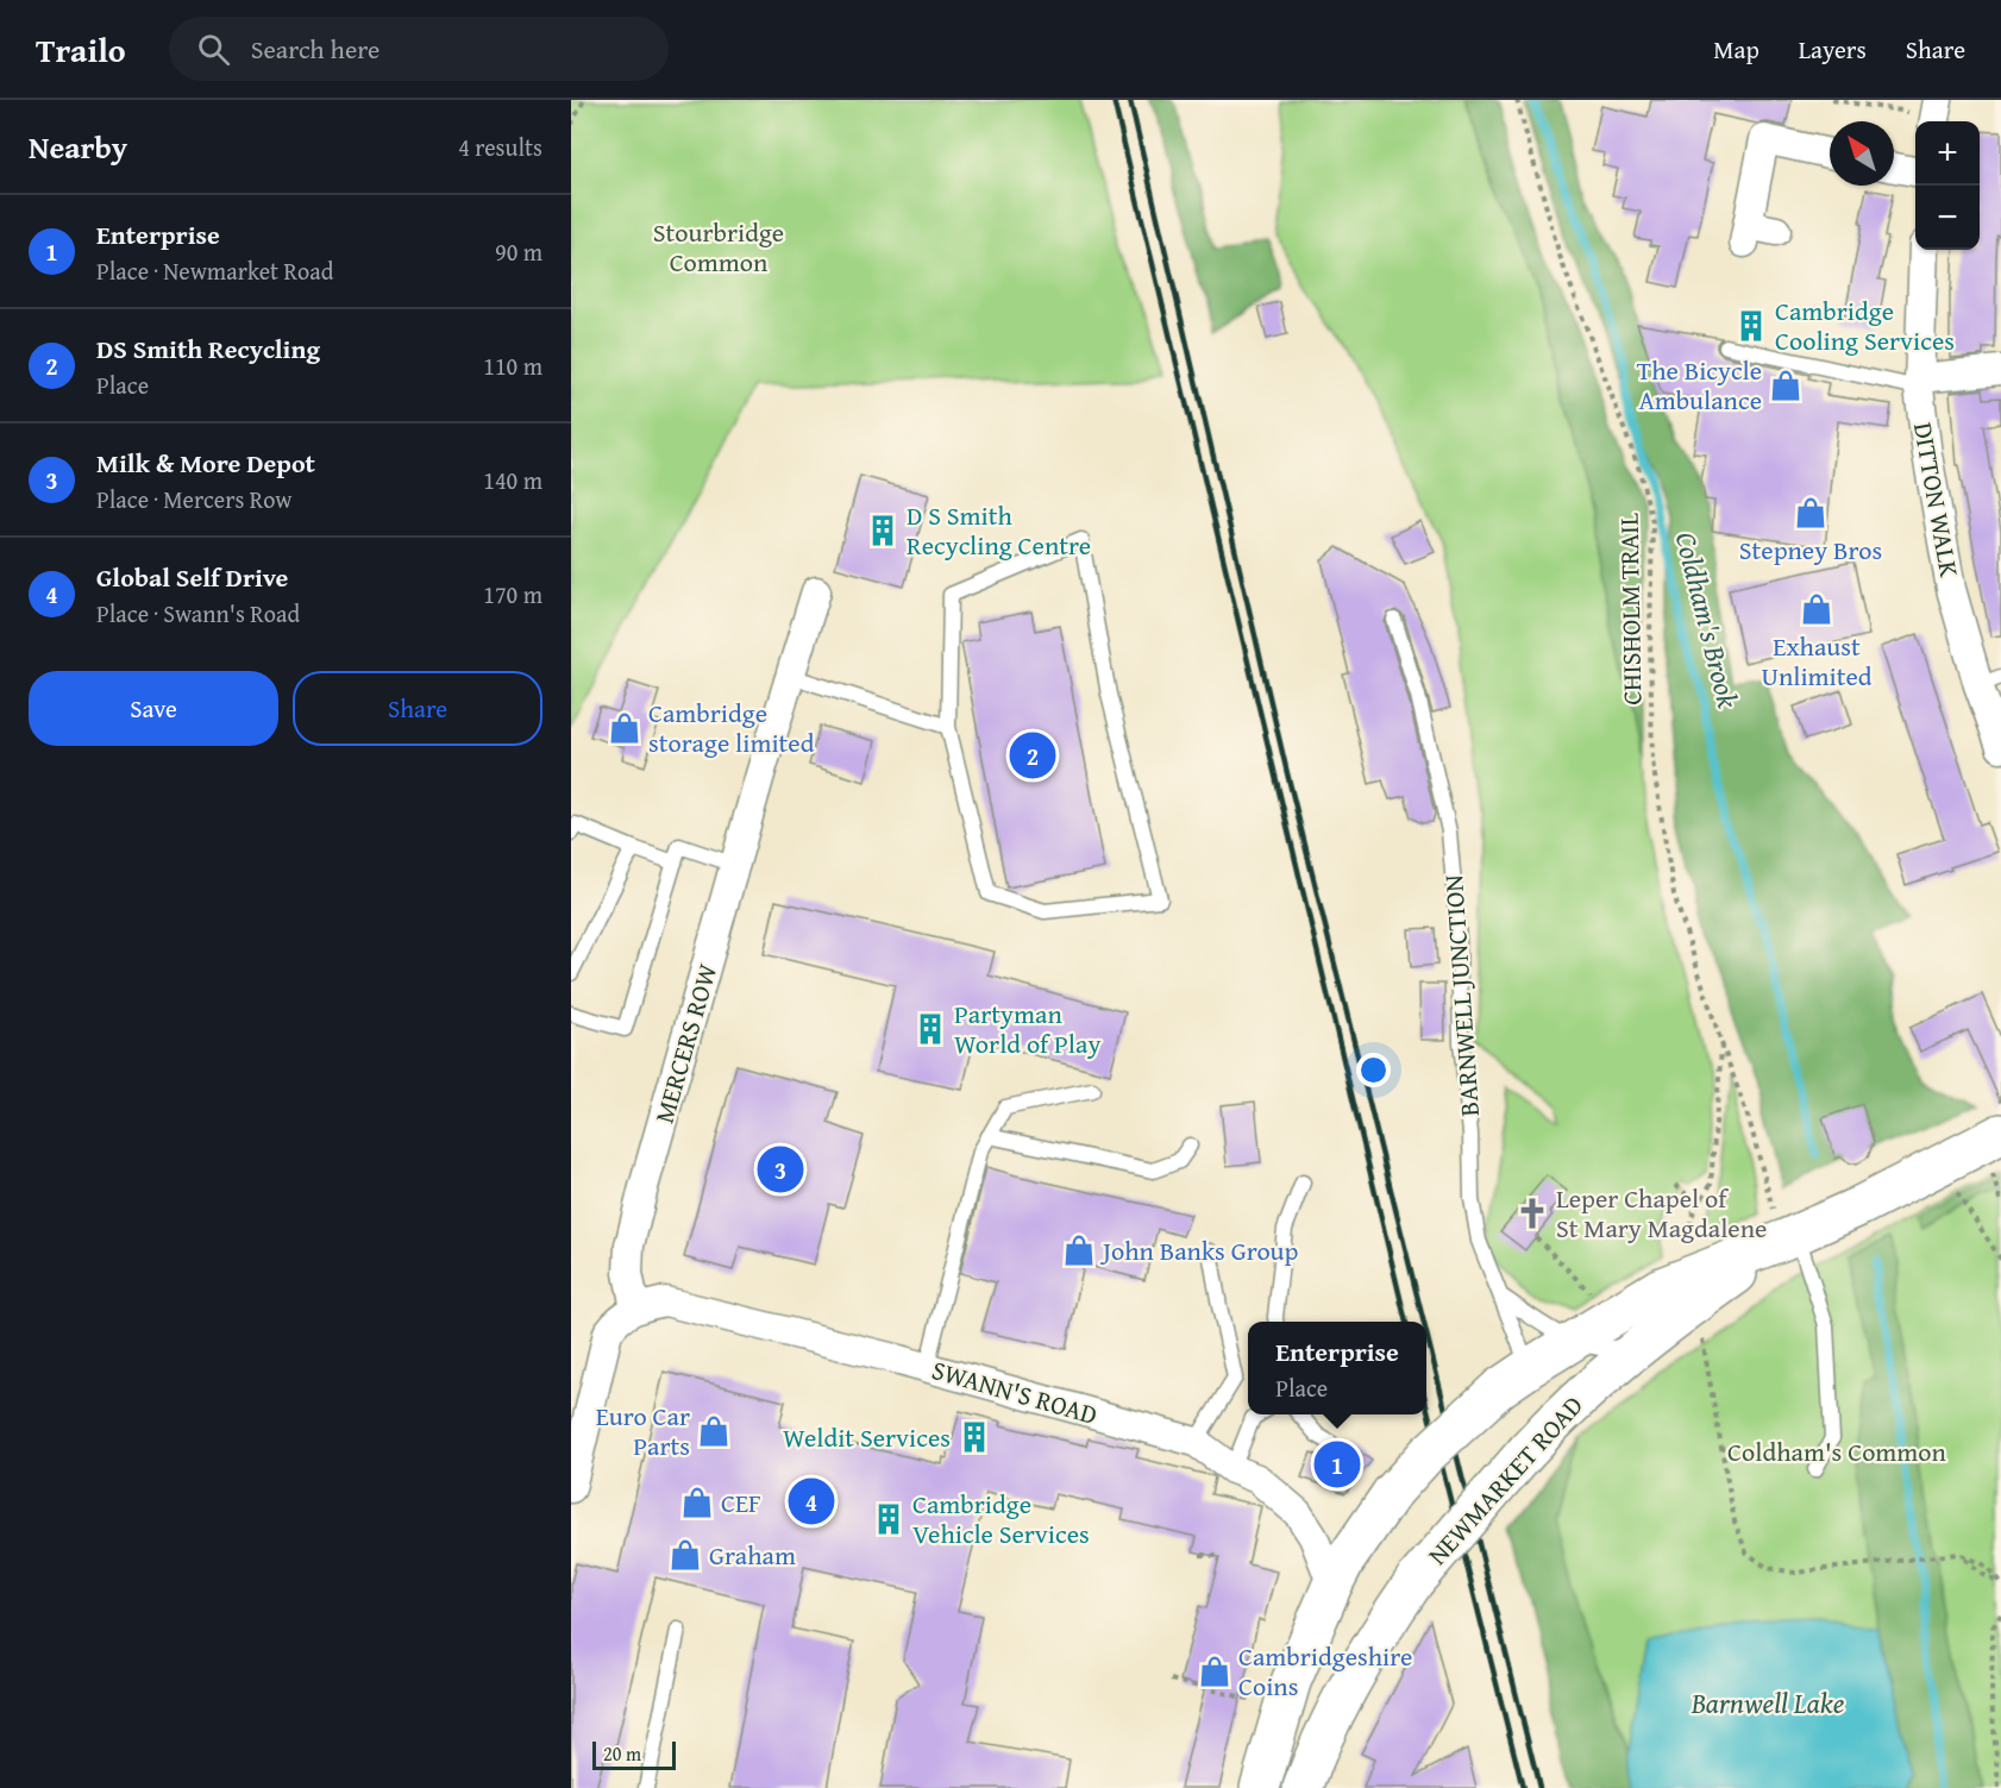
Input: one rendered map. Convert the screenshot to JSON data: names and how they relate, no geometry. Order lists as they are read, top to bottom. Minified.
{"streets":{"main road":["NEWMARKET ROAD"],"street":["DITTON WALK","MERCERS ROW","SWANN'S ROAD"],"lane":["BARNWELL JUNCTION"],"path":["CHISHOLM TRAIL"]},"crossings":[["CHISHOLM TRAIL","NEWMARKET ROAD"],["BARNWELL JUNCTION","NEWMARKET ROAD"],["MERCERS ROW","SWANN'S ROAD"],["SWANN'S ROAD","NEWMARKET ROAD"]],"water":["Coldham's Brook","Barnwell Lake"],"parks":["Stourbridge Common","Coldham's Common"],"places":{"building":["Cambridge Cooling Services","D S Smith Recycling Centre","Partyman World of Play","Weldit Services","Cambridge Vehicle Services"],"shop":["The Bicycle Ambulance","Stepney Bros","Exhaust Unlimited","Cambridge storage limited","John Banks Group","Euro Car Parts","CEF","Graham","Cambridgeshire Coins"],"church":["Leper Chapel of St Mary Magdalene"]},"scale_bar":"20 m","north":"top left","page":{"header":"Trailo","search":"Search here","nav":["Map","Layers","Share"],"heading":["Nearby","4 results"],"map_buttons":["+","−"],"list":[{"mark":"1","name":"Enterprise","note":"Place · Newmarket Road","value":"90 m"},{"mark":"2","name":"DS Smith Recycling","note":"Place","value":"110 m"},{"mark":"3","name":"Milk & More Depot","note":"Place · Mercers Row","value":"140 m"},{"mark":"4","name":"Global Self Drive","note":"Place · Swann's Road","value":"170 m"}],"buttons":["Save","Share"],"pins":["2","3","1","4"],"popup":["Enterprise","Place"],"scale":"20 m"}}
